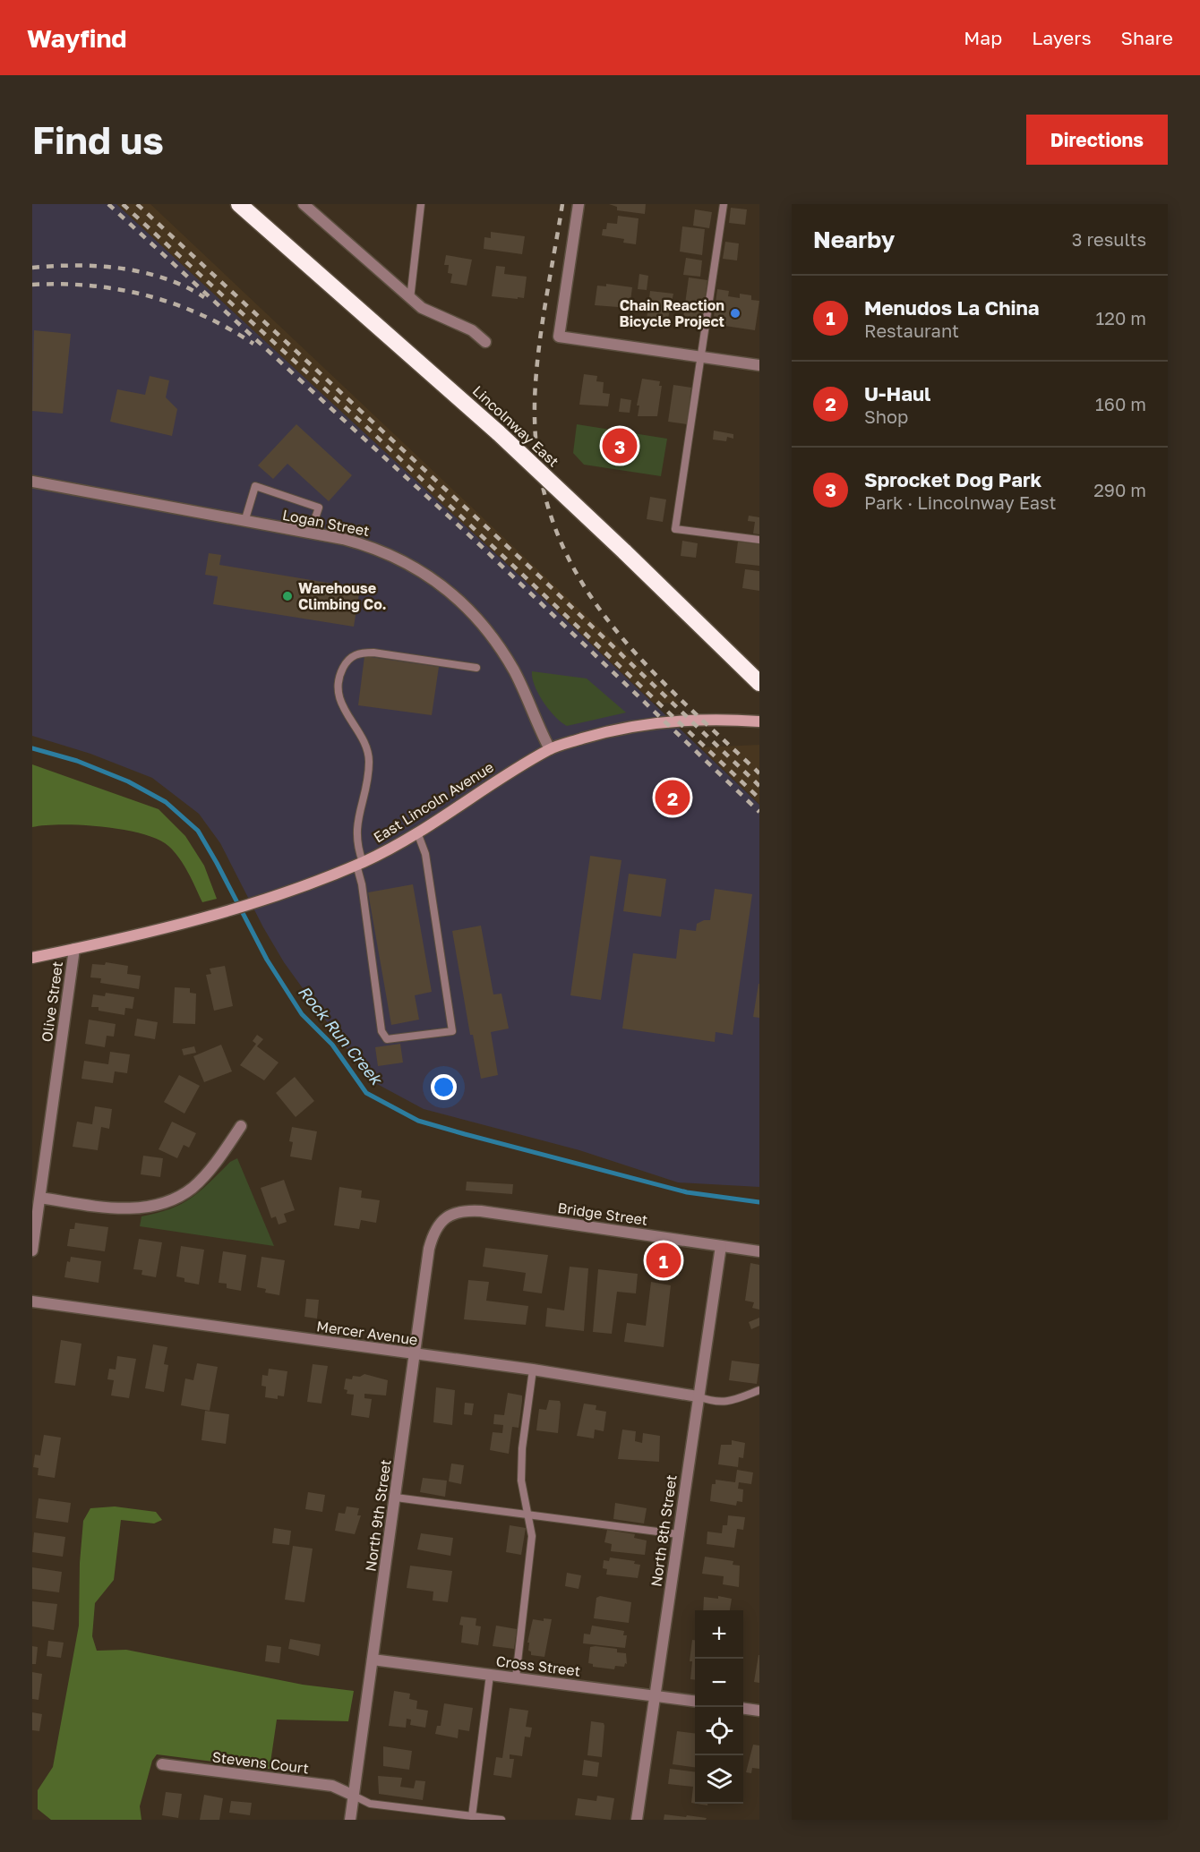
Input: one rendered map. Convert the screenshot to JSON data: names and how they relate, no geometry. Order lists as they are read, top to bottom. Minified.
{"streets":{"highway":["Lincolnway East"],"main road":["East Lincoln Avenue"],"street":["Logan Street","Olive Street","Bridge Street","Mercer Avenue","North 9th Street","North 8th Street","Cross Street","Stevens Court"]},"crossings":[["Logan Street","East Lincoln Avenue"],["East Lincoln Avenue","Olive Street"],["Bridge Street","North 9th Street"],["Bridge Street","North 8th Street"],["Mercer Avenue","North 9th Street"],["Mercer Avenue","North 8th Street"],["North 9th Street","Cross Street"],["North 9th Street","Stevens Court"],["North 8th Street","Cross Street"]],"water":["Rock Run Creek"],"places":["Chain Reaction Bicycle Project","Warehouse Climbing Co."],"page":{"header":"Wayfind","nav":["Map","Layers","Share"],"buttons":"Directions","title":"Find us","heading":["Nearby","3 results"],"list":[{"mark":"1","name":"Menudos La China","note":"Restaurant","value":"120 m"},{"mark":"2","name":"U-Haul","note":"Shop","value":"160 m"},{"mark":"3","name":"Sprocket Dog Park","note":"Park · Lincolnway East","value":"290 m"}],"pins":["3","2","1"],"map_buttons":["+","−"]}}
